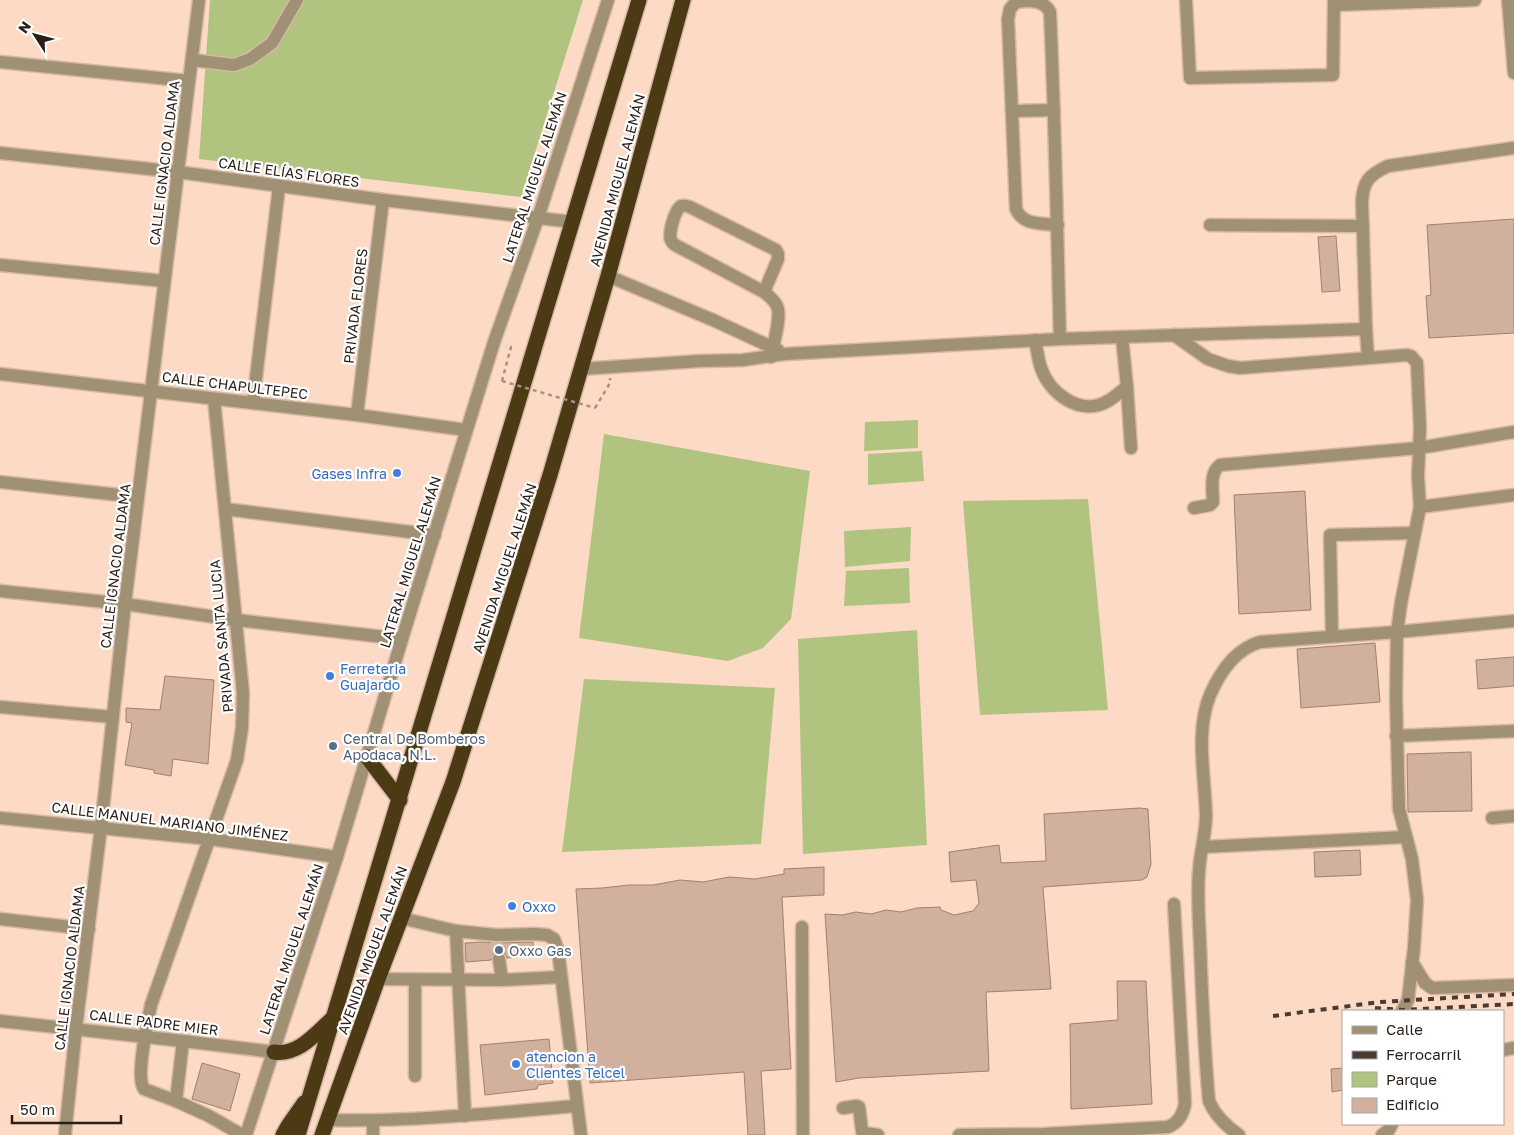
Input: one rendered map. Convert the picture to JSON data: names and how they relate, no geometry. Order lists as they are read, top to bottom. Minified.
{"streets":{"highway":["AVENIDA MIGUEL ALEMÁN"],"street":["CALLE IGNACIO ALDAMA","CALLE ELÍAS FLORES","LATERAL MIGUEL ALEMÁN","PRIVADA FLORES","CALLE CHAPULTEPEC","PRIVADA SANTA LUCIA","CALLE MANUEL MARIANO JIMÉNEZ","CALLE PADRE MIER"]},"crossings":[["CALLE IGNACIO ALDAMA","CALLE ELÍAS FLORES"],["CALLE IGNACIO ALDAMA","CALLE CHAPULTEPEC"],["CALLE IGNACIO ALDAMA","CALLE MANUEL MARIANO JIMÉNEZ"],["CALLE IGNACIO ALDAMA","CALLE PADRE MIER"],["CALLE ELÍAS FLORES","LATERAL MIGUEL ALEMÁN"],["CALLE ELÍAS FLORES","AVENIDA MIGUEL ALEMÁN"],["CALLE ELÍAS FLORES","PRIVADA FLORES"],["LATERAL MIGUEL ALEMÁN","CALLE CHAPULTEPEC"],["LATERAL MIGUEL ALEMÁN","CALLE MANUEL MARIANO JIMÉNEZ"],["LATERAL MIGUEL ALEMÁN","CALLE PADRE MIER"],["PRIVADA FLORES","CALLE CHAPULTEPEC"],["CALLE CHAPULTEPEC","PRIVADA SANTA LUCIA"],["PRIVADA SANTA LUCIA","CALLE MANUEL MARIANO JIMÉNEZ"],["PRIVADA SANTA LUCIA","CALLE PADRE MIER"]],"places":["Gases Infra","Ferreteria Guajardo","Central De Bomberos Apodaca, N.L.","Oxxo","Oxxo Gas","atencion a Clientes Telcel"],"legend":["Calle","Ferrocarril","Parque","Edificio"],"scale_bar":"50 m","north":"top left"}
